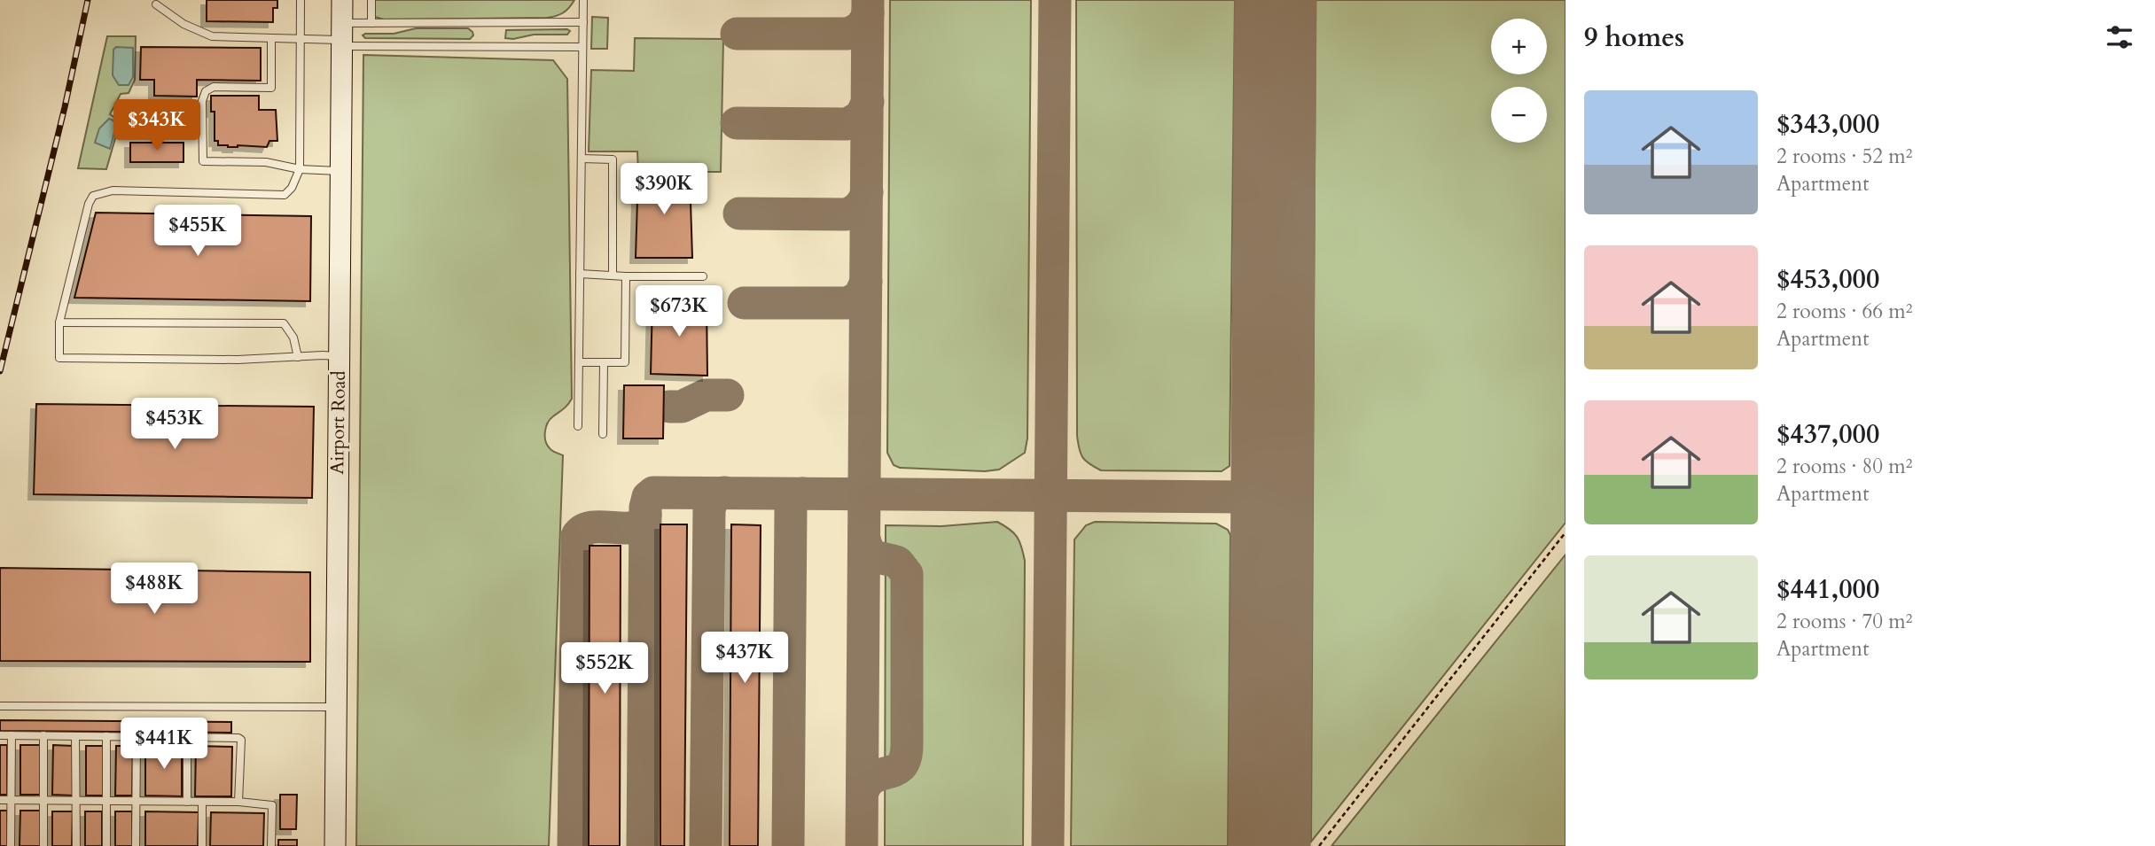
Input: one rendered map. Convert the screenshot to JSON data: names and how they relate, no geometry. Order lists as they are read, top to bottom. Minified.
{"streets":{"street":["Airport Road"]},"page":{"heading":"9 homes","map_buttons":["+","−"],"list":[{"name":"$343,000","note":"2 rooms · 52 m² · Apartment"},{"name":"$453,000","note":"2 rooms · 66 m² · Apartment"},{"name":"$437,000","note":"2 rooms · 80 m² · Apartment"},{"name":"$441,000","note":"2 rooms · 70 m² · Apartment"}],"price":["$343K","$390K","$455K","$673K","$453K","$488K","$437K","$552K","$441K"]}}
